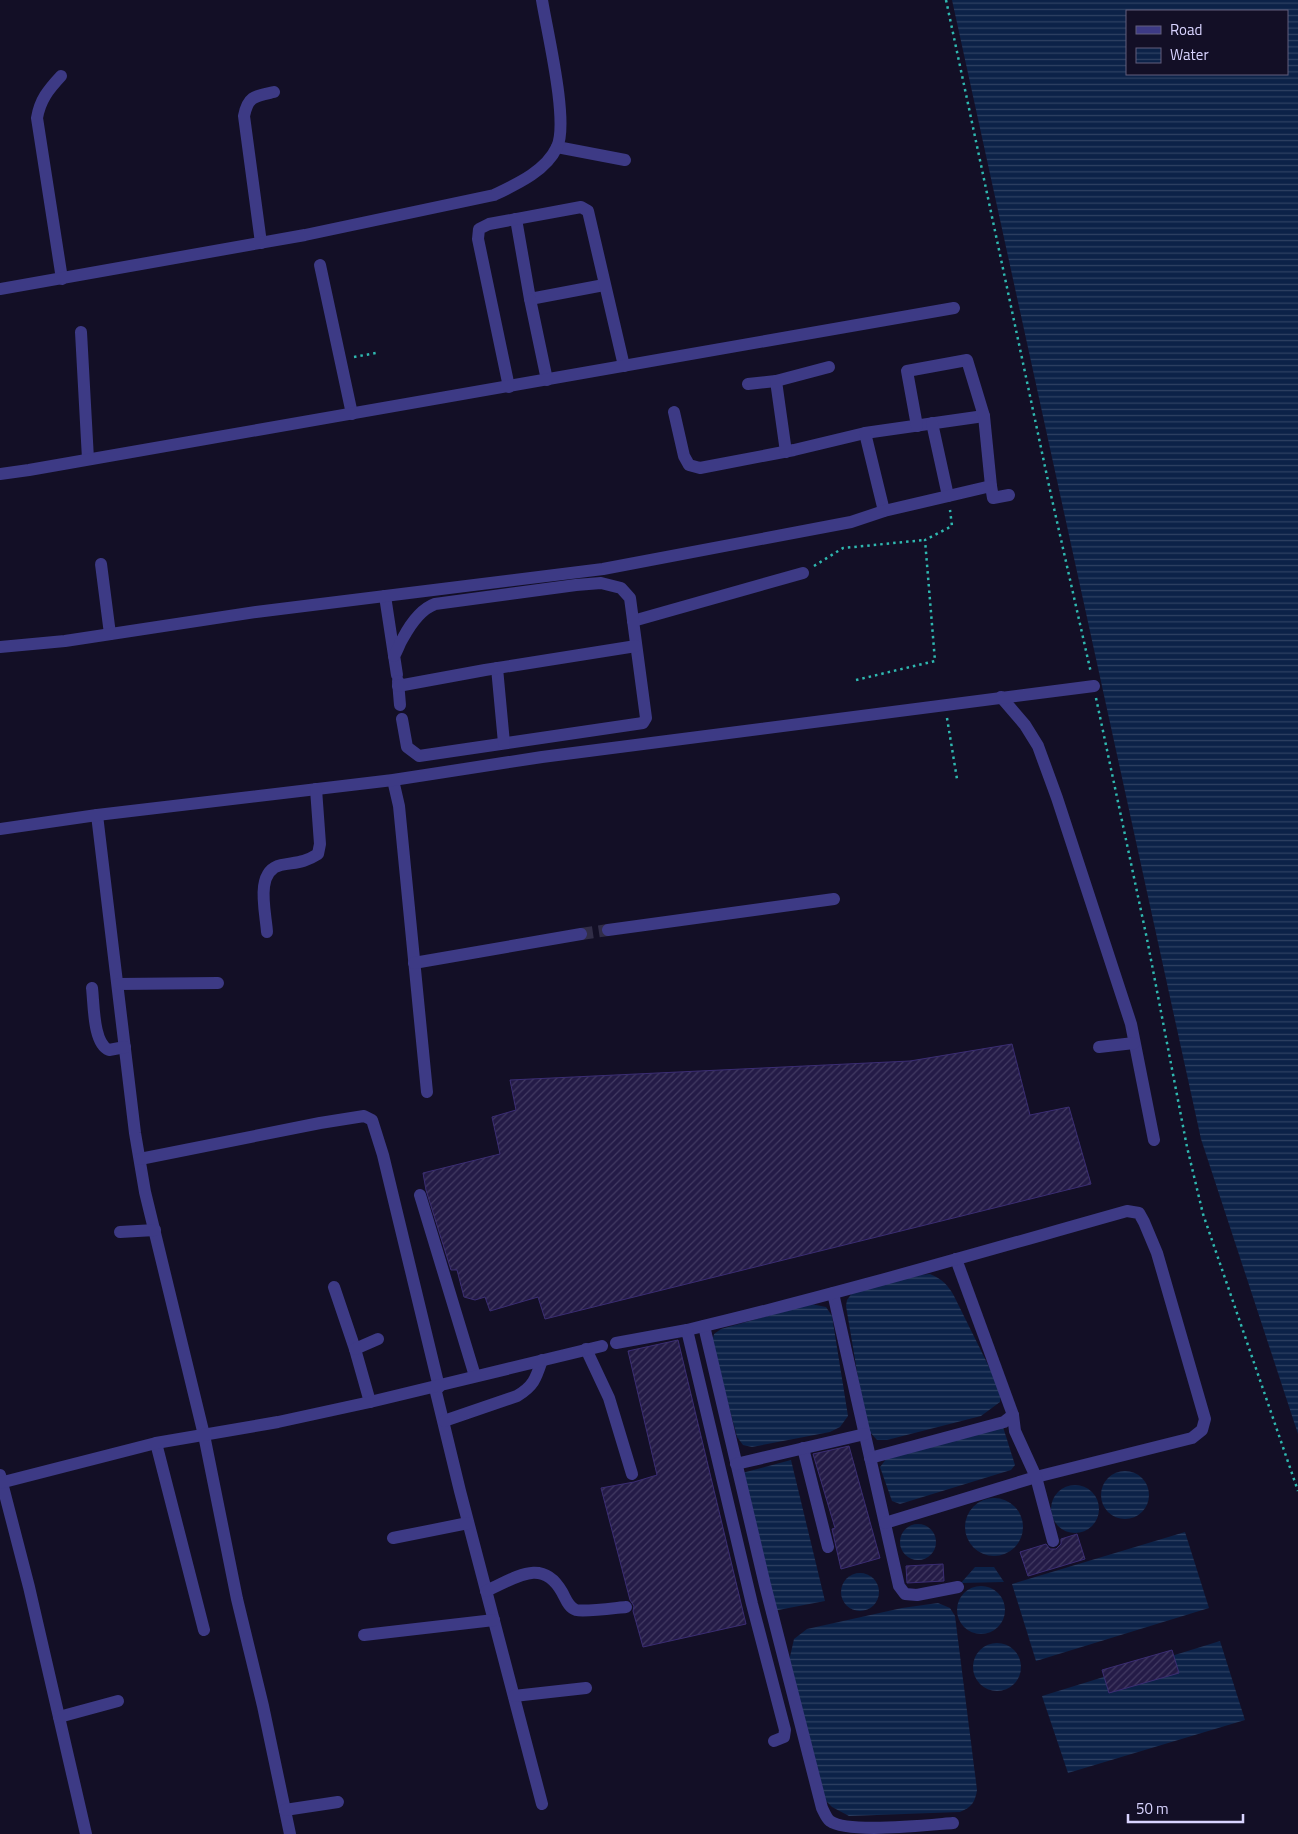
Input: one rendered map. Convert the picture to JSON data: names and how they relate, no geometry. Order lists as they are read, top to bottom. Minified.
{"legend":["Road","Water"],"scale_bar":"50 m"}
